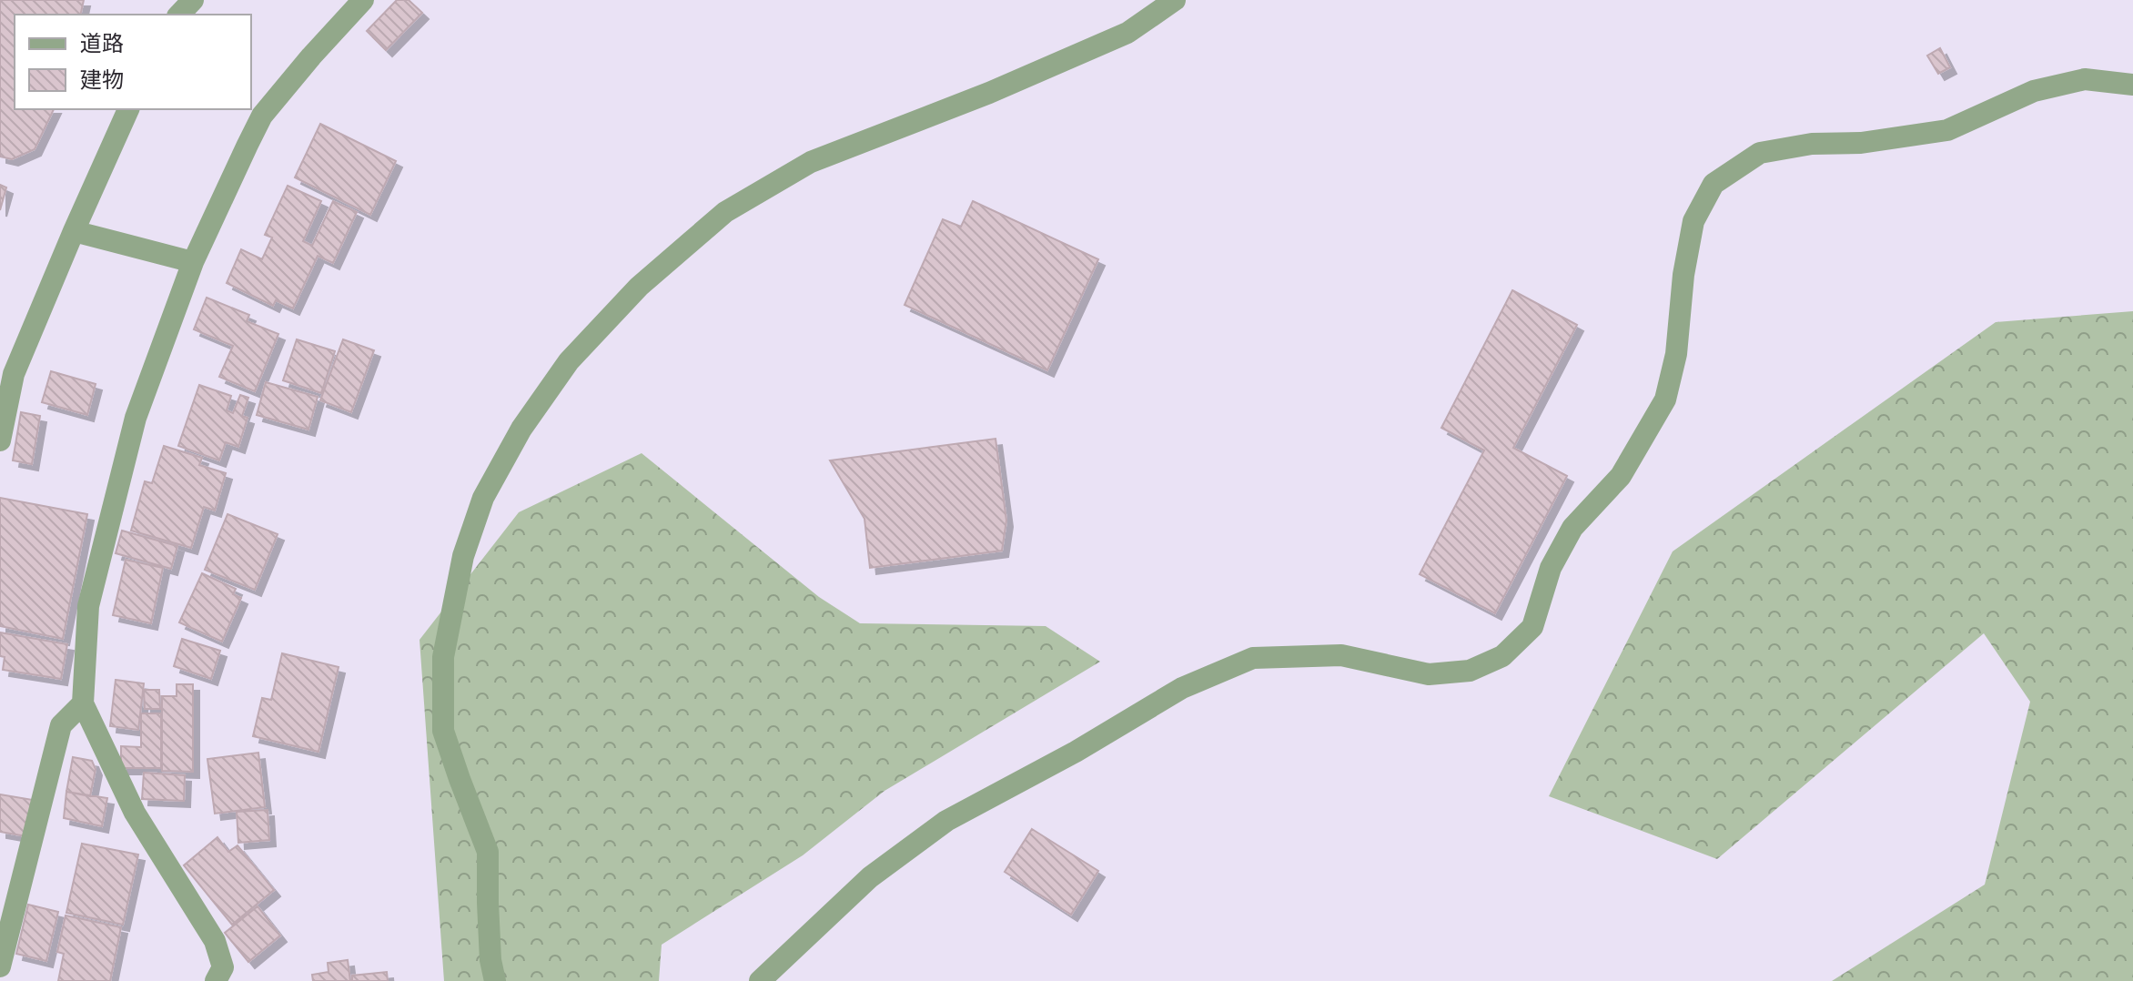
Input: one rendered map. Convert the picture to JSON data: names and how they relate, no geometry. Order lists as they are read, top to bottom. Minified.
{"legend":["道路","建物"]}
